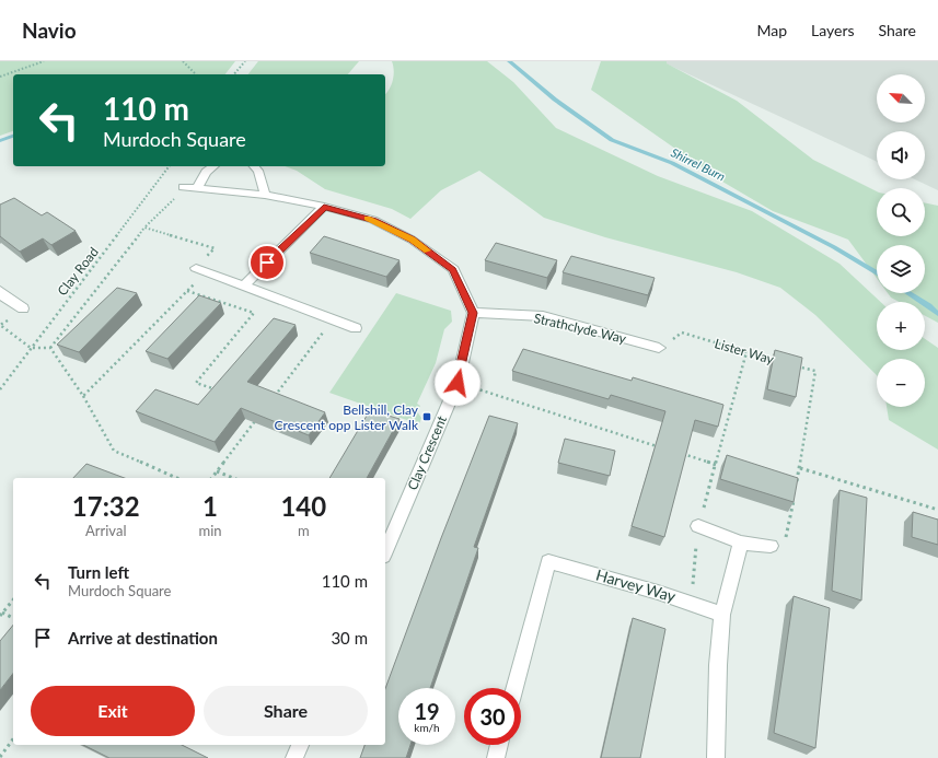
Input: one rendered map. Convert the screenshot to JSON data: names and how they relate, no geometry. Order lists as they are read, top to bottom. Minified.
{"streets":{"street":["Strathclyde Way","Clay Crescent","Harvey Way"],"path":["Clay Road","Lister Way"]},"crossings":[["Strathclyde Way","Lister Way"],["Strathclyde Way","Clay Crescent"]],"water":["Shirrel Burn"],"places":{"transit":["Bellshill, Clay Crescent opp Lister Walk"]},"north":"top left","page":{"header":"Navio","nav":["Map","Layers","Share"],"map_buttons":["+","−"],"turn":["110 m","Murdoch Square"],"eta":["17:32","Arrival","1","min","140","m"],"list":[{"name":"Turn left","note":"Murdoch Square","value":"110 m"},{"name":"Arrive at destination","value":"30 m"}],"buttons":["Exit","Share"],"speed":"19 km/h","limit":"30"}}
